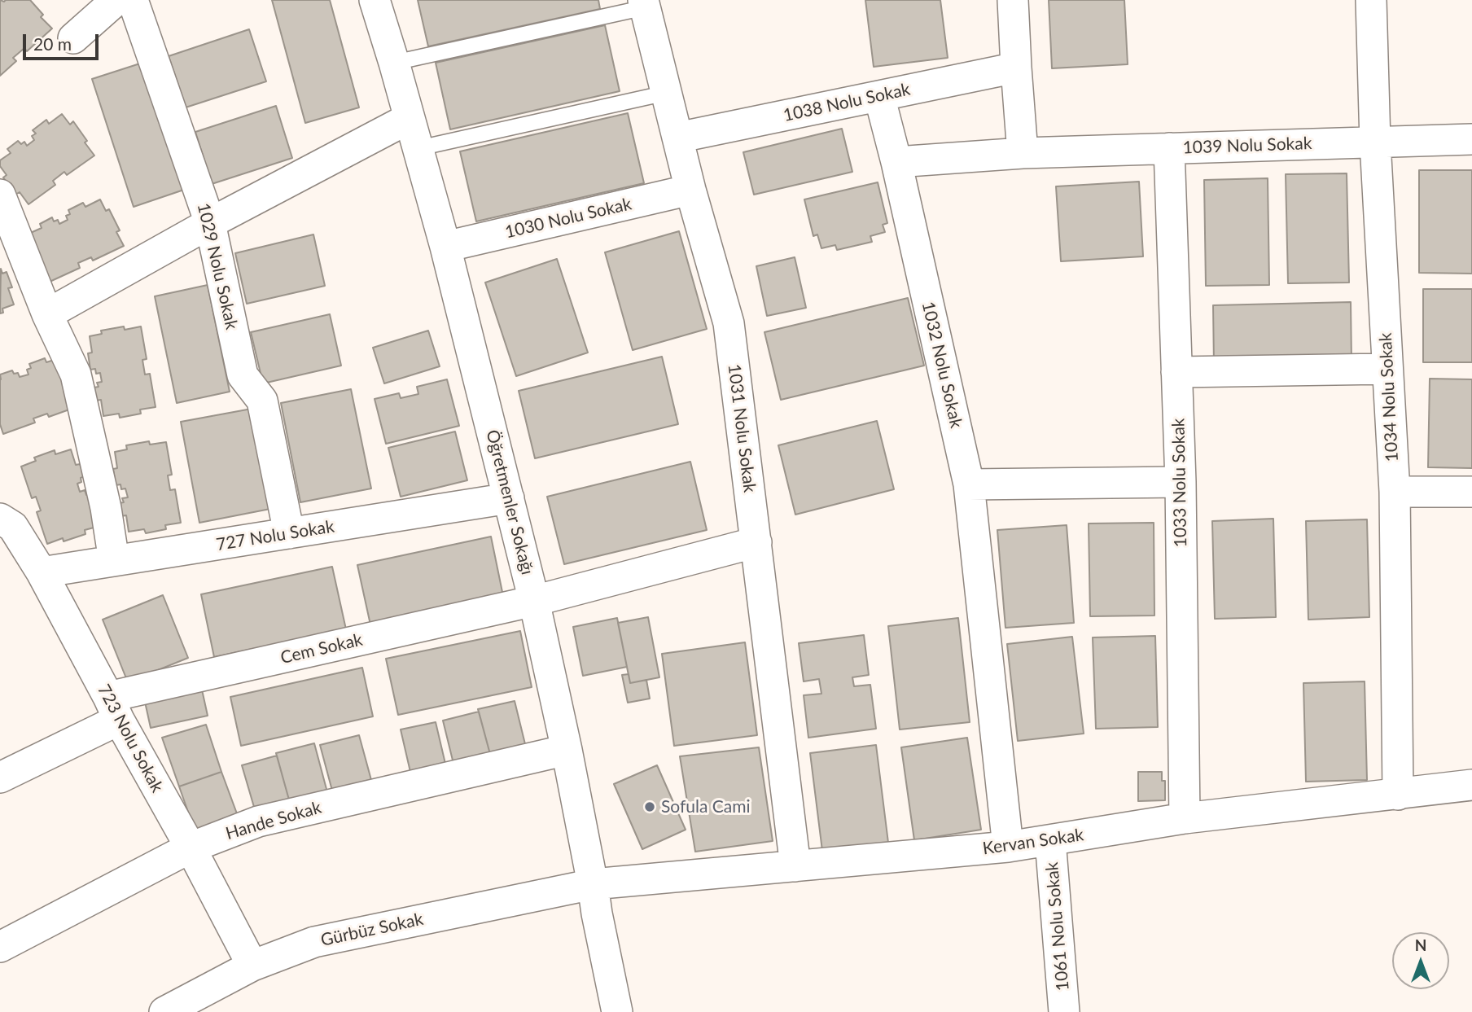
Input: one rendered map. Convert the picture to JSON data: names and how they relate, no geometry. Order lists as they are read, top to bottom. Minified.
{"streets":{"street":["1038 Nolu Sokak","1039 Nolu Sokak","1030 Nolu Sokak","1029 Nolu Sokak","1032 Nolu Sokak","1034 Nolu Sokak","1031 Nolu Sokak","1033 Nolu Sokak","Öğretmenler Sokağı","727 Nolu Sokak","Cem Sokak","723 Nolu Sokak","Hande Sokak","Kervan Sokak","1061 Nolu Sokak","Gürbüz Sokak"]},"crossings":[["1038 Nolu Sokak","1032 Nolu Sokak"],["1038 Nolu Sokak","1031 Nolu Sokak"],["1039 Nolu Sokak","1034 Nolu Sokak"],["1039 Nolu Sokak","1033 Nolu Sokak"],["1030 Nolu Sokak","1031 Nolu Sokak"],["1030 Nolu Sokak","Öğretmenler Sokağı"],["1029 Nolu Sokak","727 Nolu Sokak"],["1032 Nolu Sokak","Kervan Sokak"],["1034 Nolu Sokak","Kervan Sokak"],["1031 Nolu Sokak","Cem Sokak"],["1031 Nolu Sokak","Kervan Sokak"],["1033 Nolu Sokak","Kervan Sokak"],["Öğretmenler Sokağı","727 Nolu Sokak"],["Öğretmenler Sokağı","Cem Sokak"],["Öğretmenler Sokağı","Hande Sokak"],["Öğretmenler Sokağı","Kervan Sokak"],["Öğretmenler Sokağı","Gürbüz Sokak"],["727 Nolu Sokak","723 Nolu Sokak"],["Cem Sokak","723 Nolu Sokak"],["723 Nolu Sokak","Hande Sokak"],["723 Nolu Sokak","Gürbüz Sokak"],["Kervan Sokak","1061 Nolu Sokak"],["Kervan Sokak","Gürbüz Sokak"]],"places":["Sofula Cami"],"scale_bar":"20 m","north":"top"}
